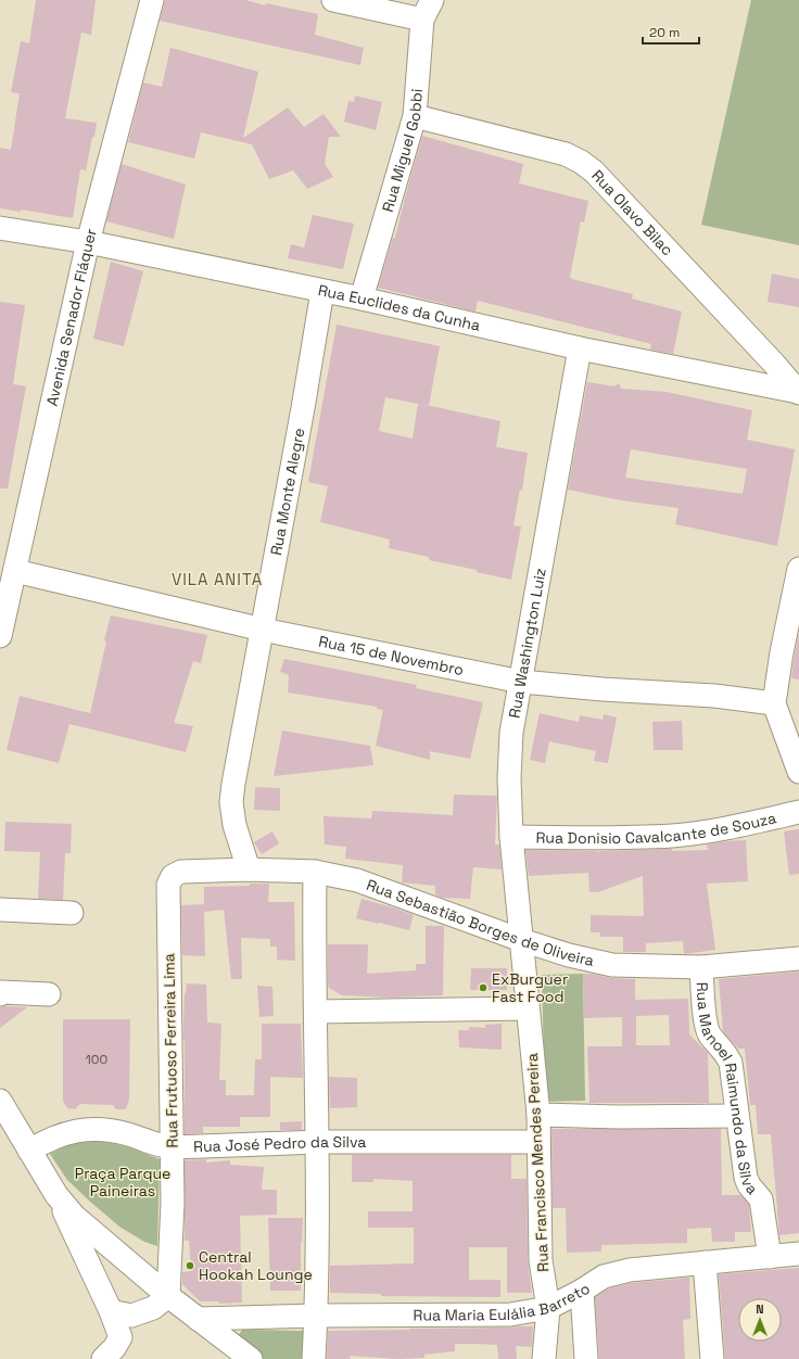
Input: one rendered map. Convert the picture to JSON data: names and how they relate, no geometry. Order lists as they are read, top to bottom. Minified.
{"streets":{"street":["Rua Miguel Gobbi","Rua Olavo Bilac","Rua Euclides da Cunha","Avenida Senador Fláquer","Rua Monte Alegre","Rua Washington Luiz","Rua 15 de Novembro","Rua Donisio Cavalcante de Souza","Rua Sebastião Borges de Oliveira","Rua Frutuoso Ferreira Lima","Rua Manoel Raimundo da Silva","Rua José Pedro da Silva","Rua Francisco Mendes Pereira","Rua Maria Eulália Barreto"]},"crossings":[["Rua Miguel Gobbi","Rua Olavo Bilac"],["Rua Miguel Gobbi","Rua Euclides da Cunha"],["Rua Olavo Bilac","Rua Euclides da Cunha"],["Rua Euclides da Cunha","Avenida Senador Fláquer"],["Rua Euclides da Cunha","Rua Monte Alegre"],["Rua Euclides da Cunha","Rua Washington Luiz"],["Avenida Senador Fláquer","Rua 15 de Novembro"],["Rua Monte Alegre","Rua 15 de Novembro"],["Rua Monte Alegre","Rua Sebastião Borges de Oliveira"],["Rua Washington Luiz","Rua 15 de Novembro"],["Rua Washington Luiz","Rua Donisio Cavalcante de Souza"],["Rua Washington Luiz","Rua Sebastião Borges de Oliveira"],["Rua Washington Luiz","Rua Francisco Mendes Pereira"],["Rua Sebastião Borges de Oliveira","Rua Frutuoso Ferreira Lima"],["Rua Sebastião Borges de Oliveira","Rua Manoel Raimundo da Silva"],["Rua Sebastião Borges de Oliveira","Rua Francisco Mendes Pereira"],["Rua Frutuoso Ferreira Lima","Rua José Pedro da Silva"],["Rua Manoel Raimundo da Silva","Rua Maria Eulália Barreto"],["Rua José Pedro da Silva","Rua Francisco Mendes Pereira"],["Rua Francisco Mendes Pereira","Rua Maria Eulália Barreto"]],"districts":["VILA ANITA"],"parks":["Praça Parque Paineiras"],"places":["ExBurguer Fast Food","Central Hookah Lounge"],"house_numbers":["100"],"scale_bar":"20 m","north":"top"}
